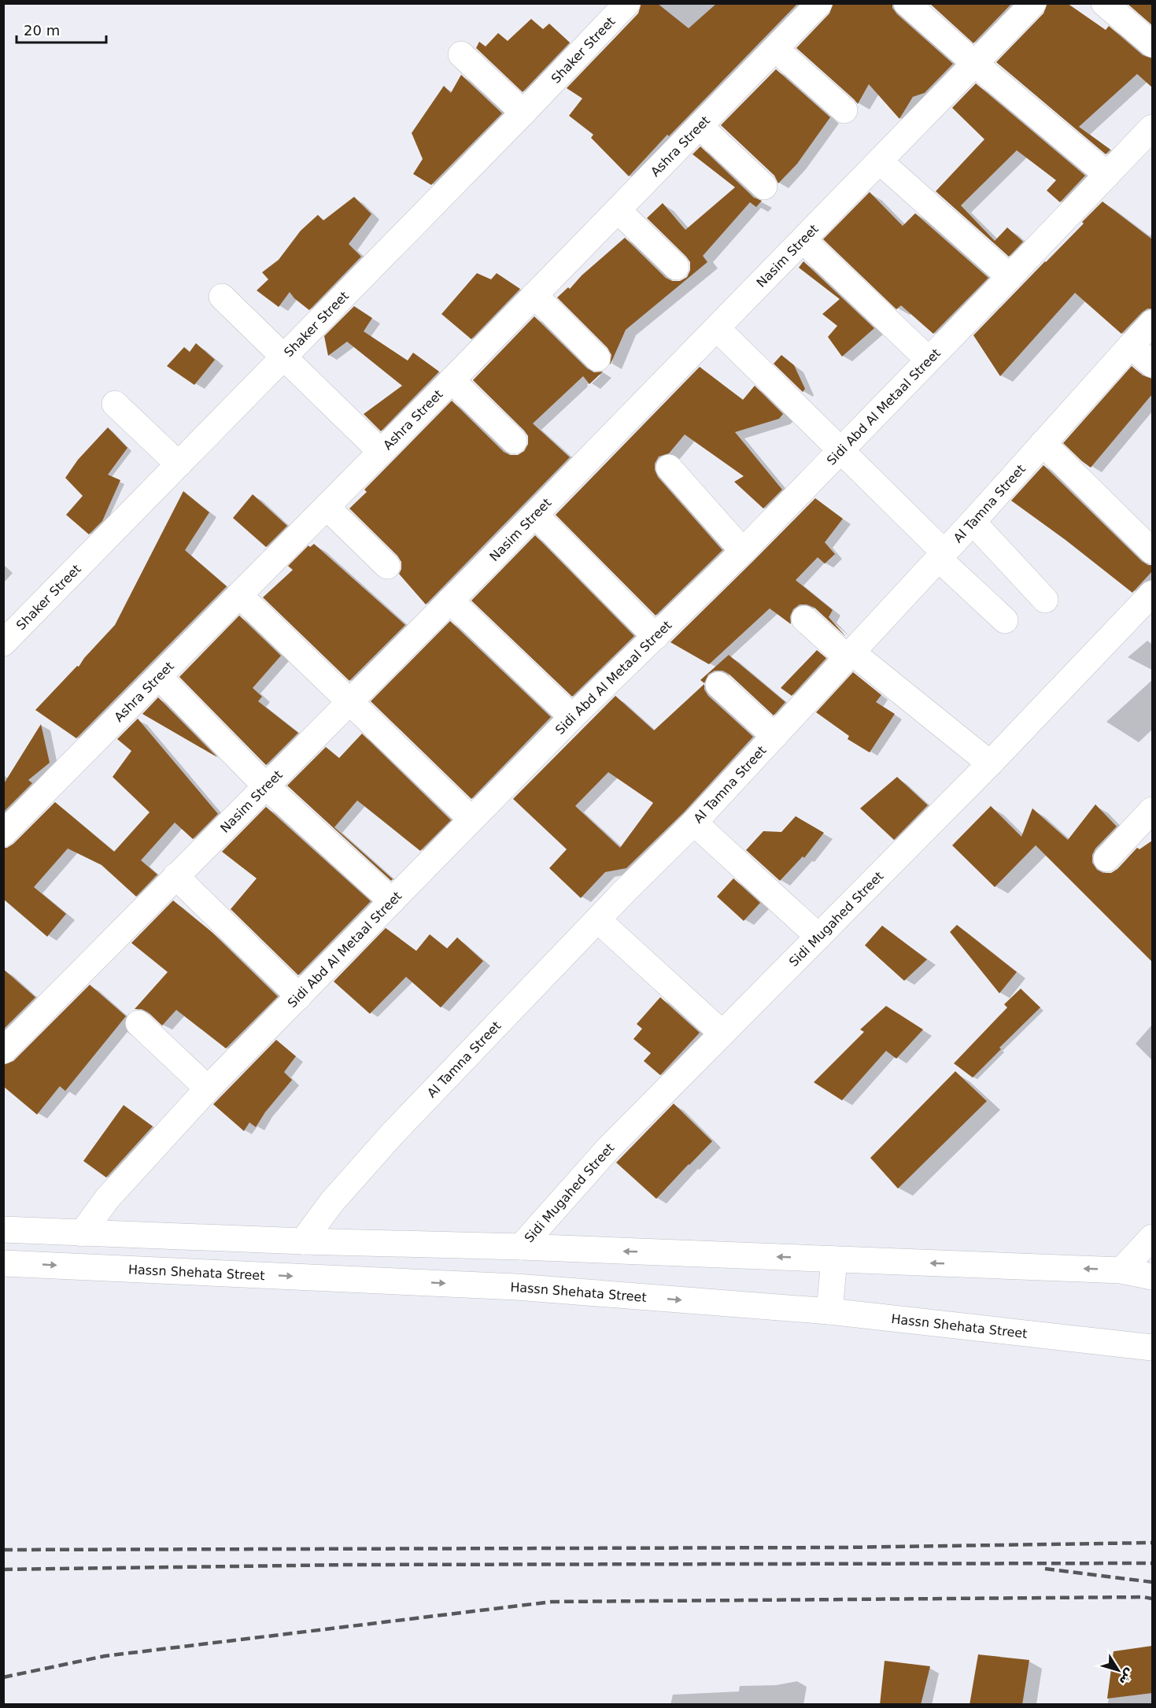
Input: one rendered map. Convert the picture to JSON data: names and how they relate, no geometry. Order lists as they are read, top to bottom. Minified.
{"streets":{"street":["Shaker Street","Ashra Street","Nasim Street","Sidi Abd Al Metaal Street","Al Tamna Street","Sidi Mugahed Street","Hassn Shehata Street"]},"scale_bar":"20 m","north":"bottom right"}
